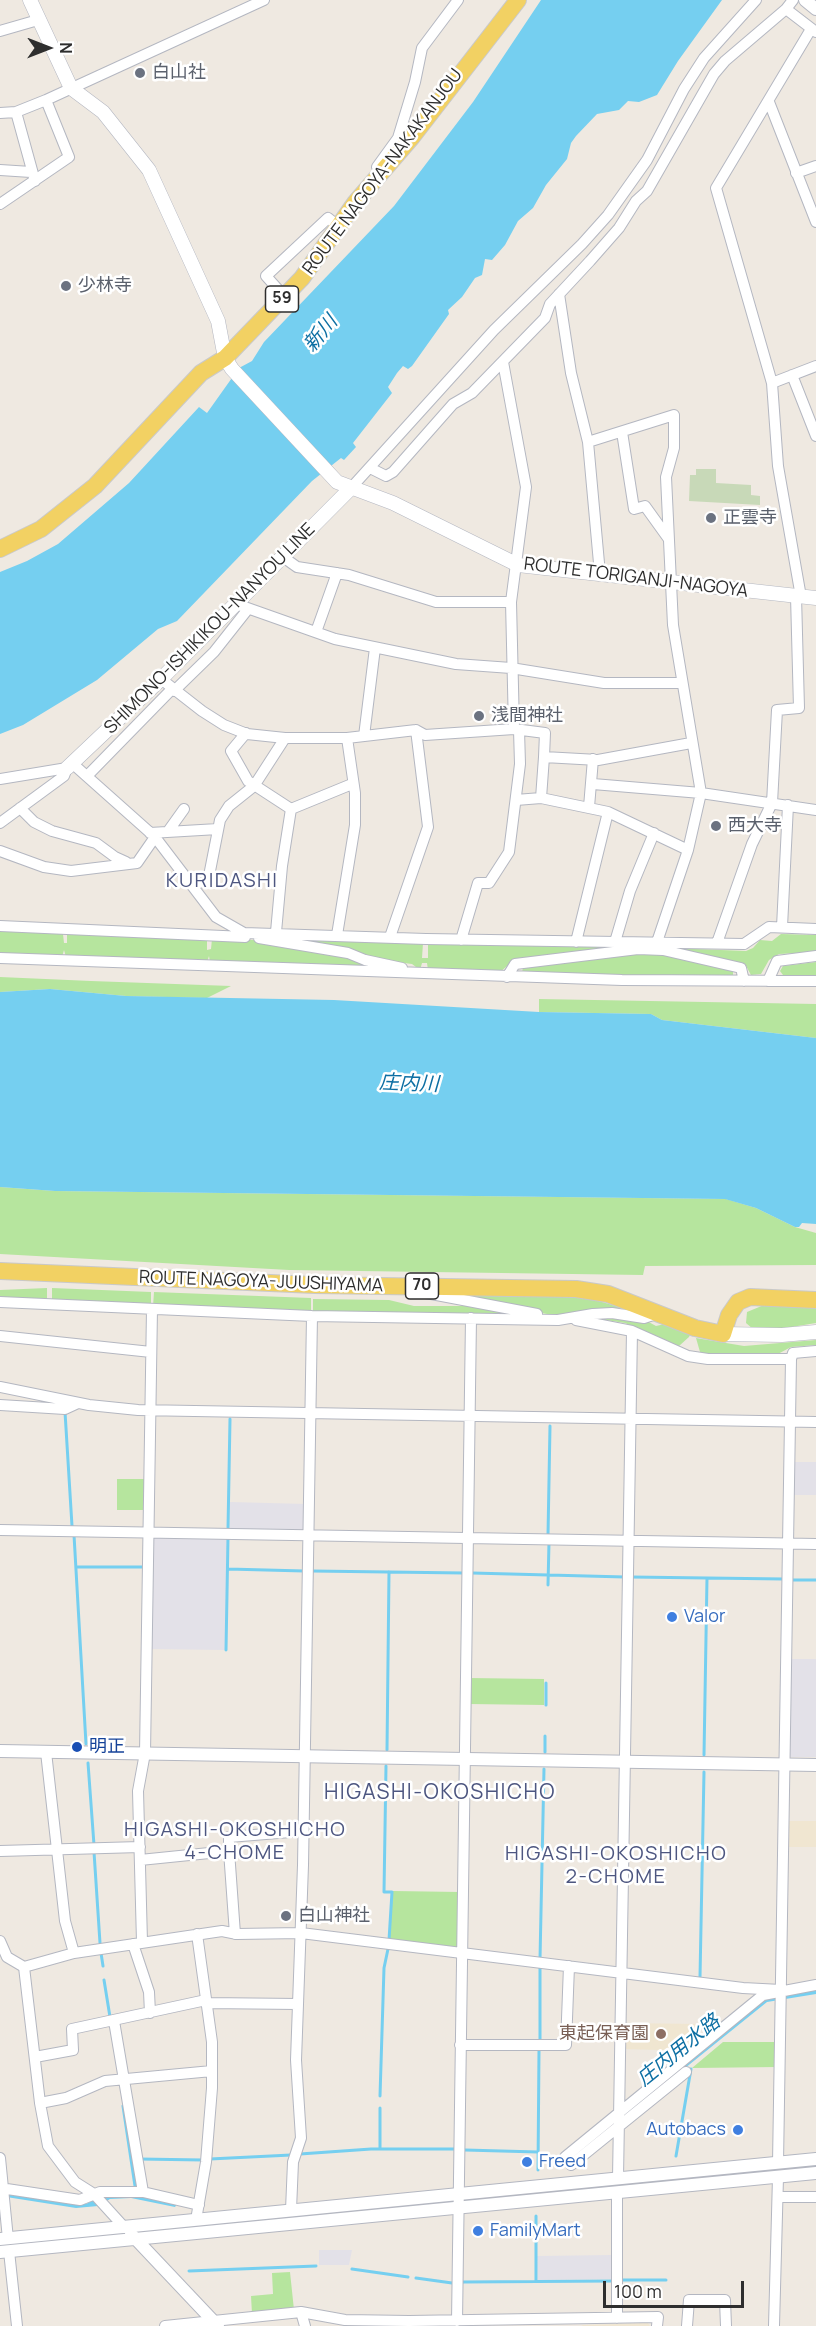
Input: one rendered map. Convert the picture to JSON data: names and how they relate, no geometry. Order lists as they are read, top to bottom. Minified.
{"streets":{"main road":["ROUTE NAGOYA-NAKAKANJOU","59","ROUTE TORIGANJI-NAGOYA","SHIMONO-ISHIKIKOU-NANYOU LINE","ROUTE NAGOYA-JUUSHIYAMA","70"]},"crossings":[["ROUTE NAGOYA-NAKAKANJOU","ROUTE TORIGANJI-NAGOYA"],["ROUTE TORIGANJI-NAGOYA","SHIMONO-ISHIKIKOU-NANYOU LINE"]],"districts":["KURIDASHI","HIGASHI-OKOSHICHO","HIGASHI-OKOSHICHO 4-CHOME","HIGASHI-OKOSHICHO 2-CHOME"],"water":["新川","庄内川","庄内用水路"],"places":["白山社","少林寺","正雲寺","浅間神社","西大寺","Valor","明正","白山神社","東起保育園","Autobacs","Freed","FamilyMart"],"scale_bar":"100 m","north":"right"}
